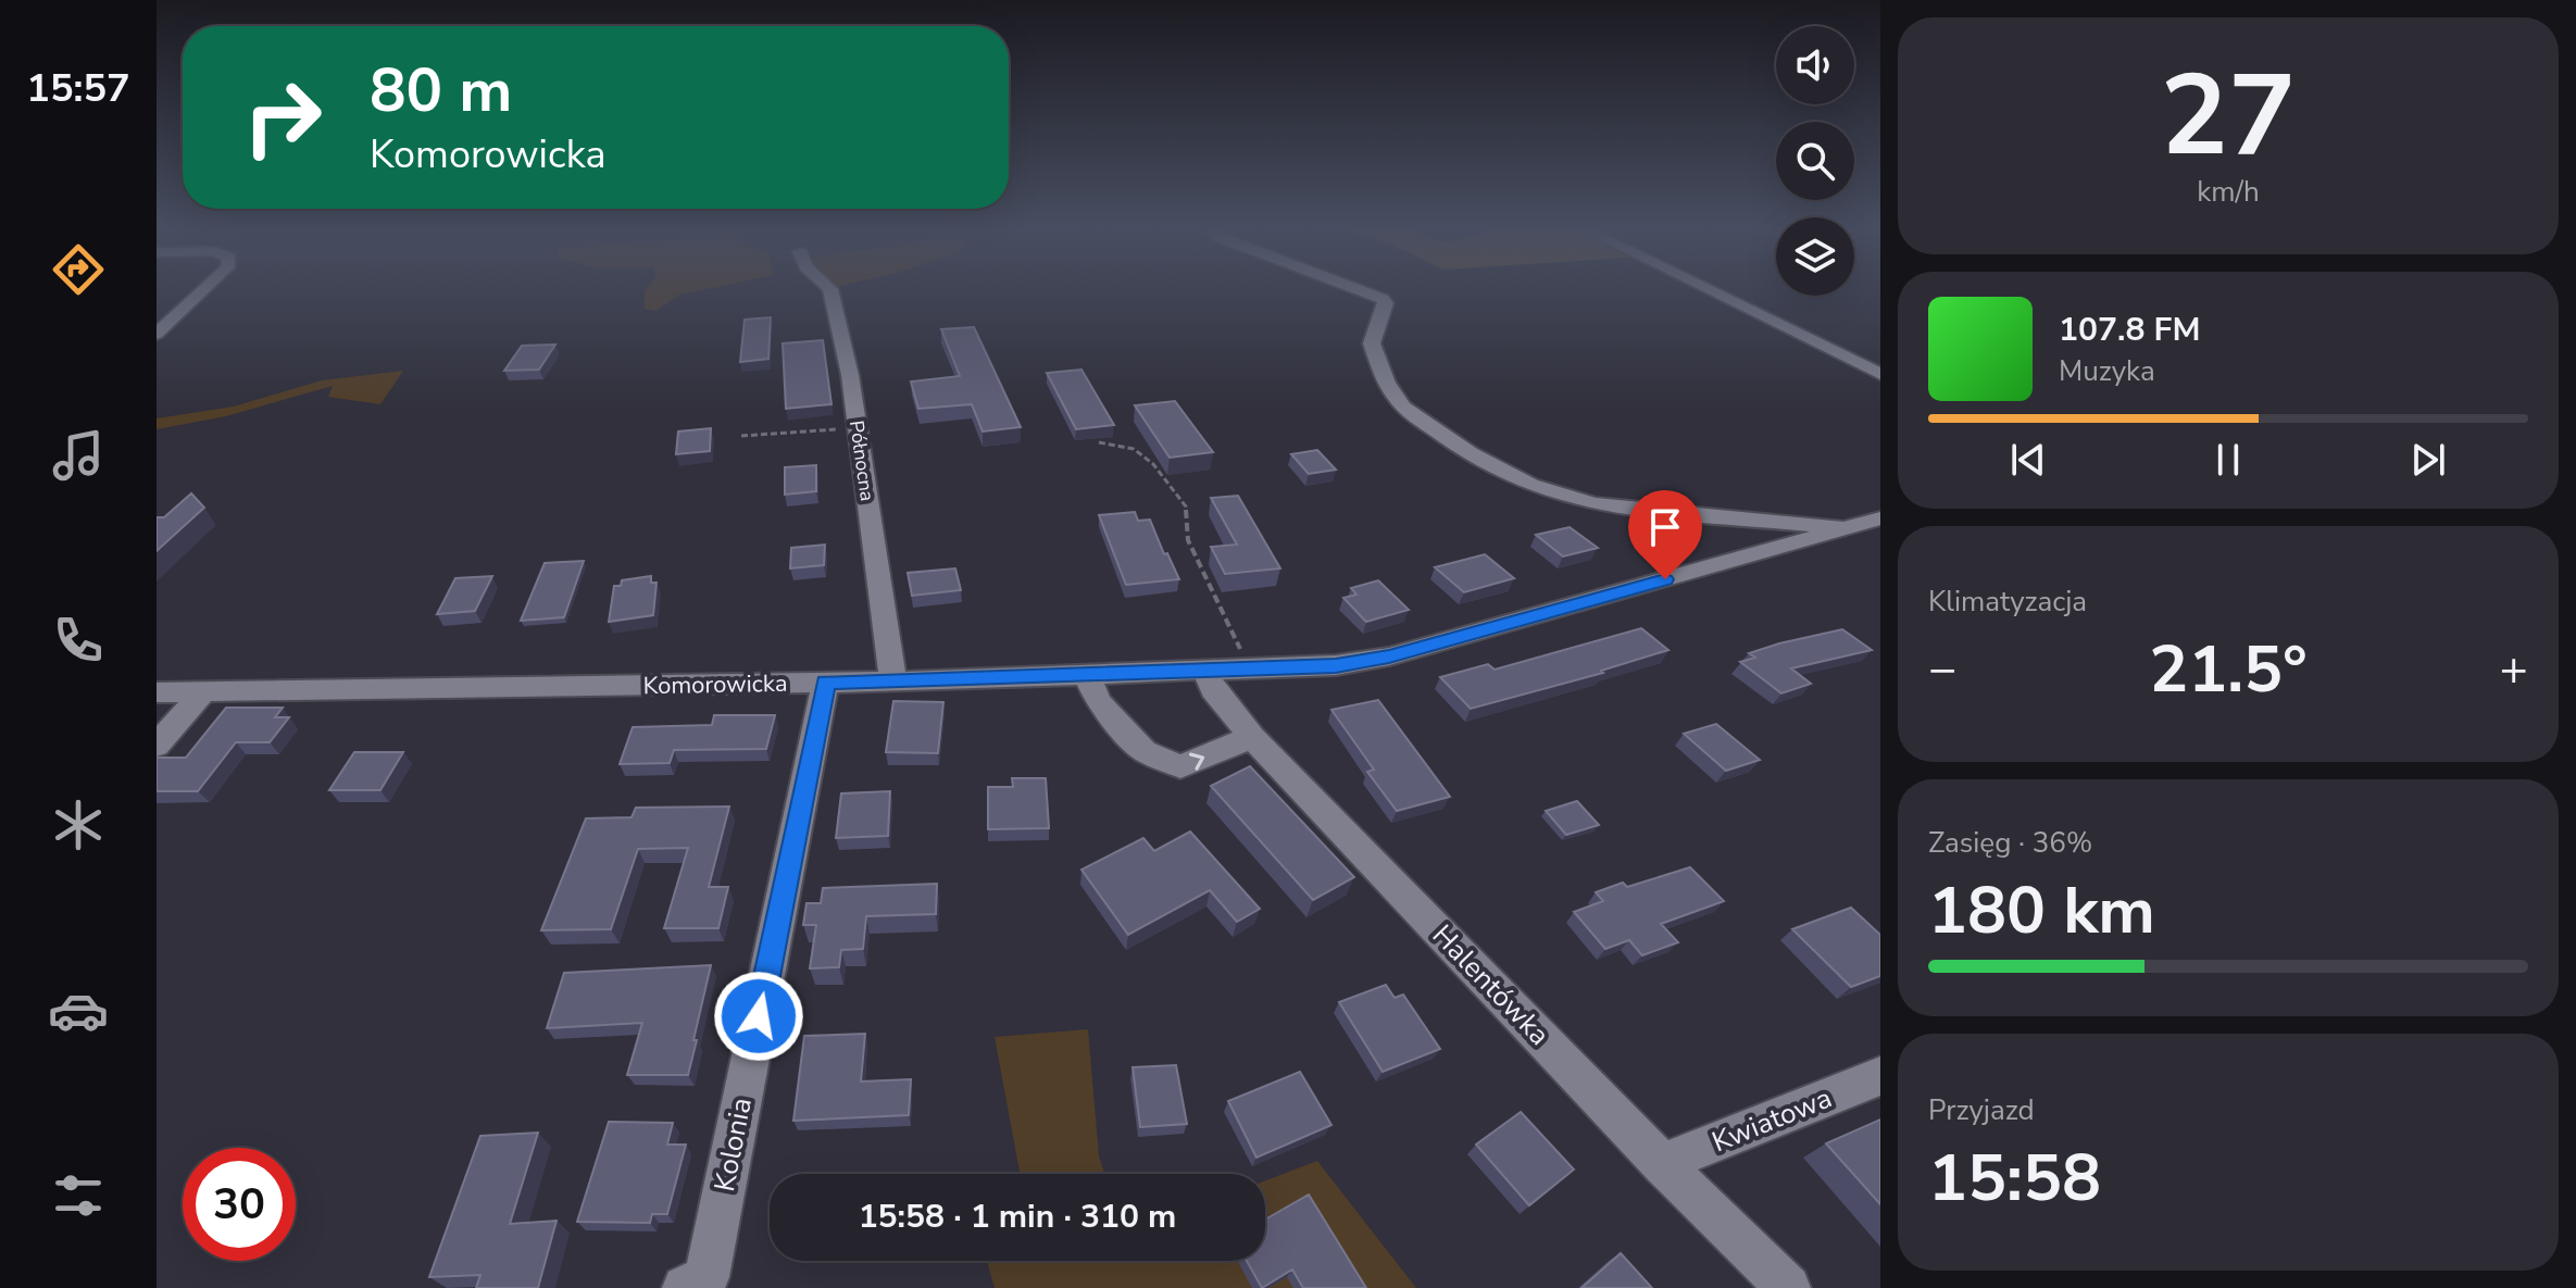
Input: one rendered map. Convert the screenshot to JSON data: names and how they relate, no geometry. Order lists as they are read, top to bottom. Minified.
{"streets":{"street":["Północna","Komorowicka","Halentówka","Kwiatowa","Kolonia"]},"crossings":[["Północna","Komorowicka"],["Komorowicka","Halentówka"],["Komorowicka","Kolonia"],["Halentówka","Kwiatowa"]],"page":{"tabs":"15:57","tile":[["27","km/h"],"Klimatyzacja",["Zasięg · 36%","180 km"],["Przyjazd","15:58"]],"turn":["80 m","Komorowicka"],"song":["107.8 FM","Muzyka"],"heat":["−","21.5°","+"],"limit":"30","trip":"15:58 · 1 min · 310 m"}}
